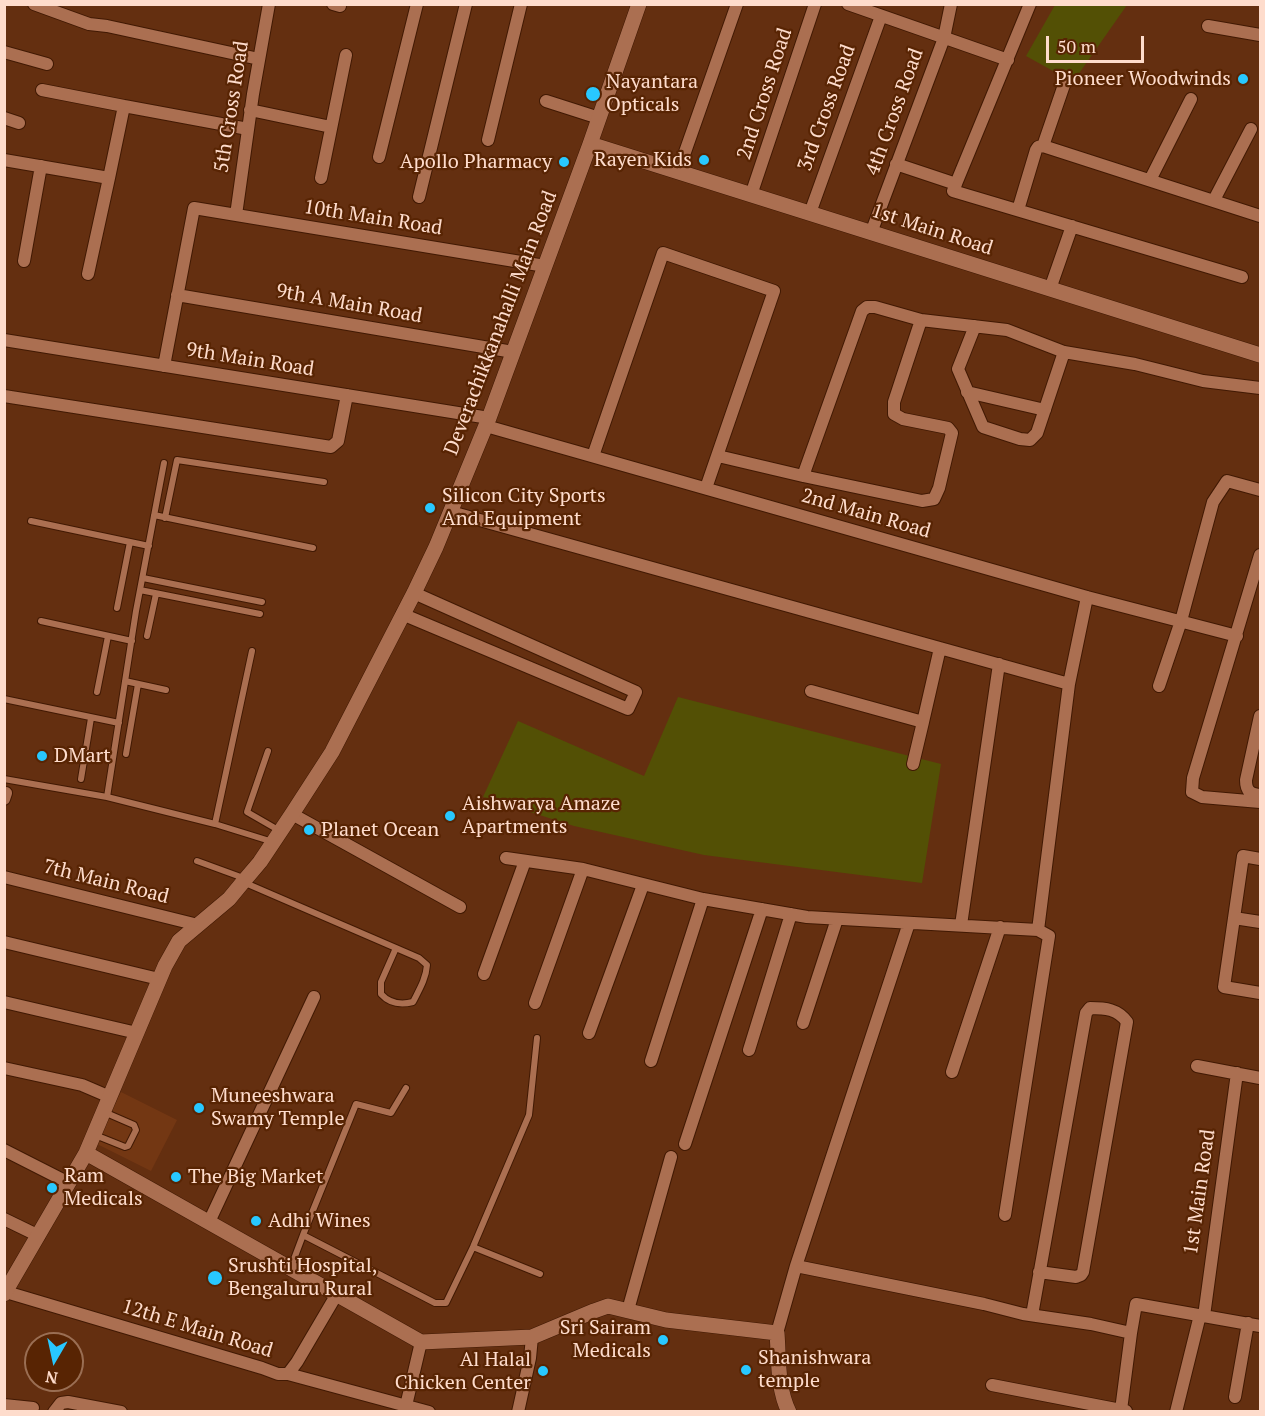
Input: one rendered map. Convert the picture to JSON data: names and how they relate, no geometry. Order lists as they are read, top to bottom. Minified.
{"streets":{"street":["2nd Cross Road","5th Cross Road","3rd Cross Road","4th Cross Road","10th Main Road","1st Main Road","9th A Main Road","Deverachikkanahalli Main Road","9th Main Road","2nd Main Road","7th Main Road","12th E Main Road"]},"crossings":[["2nd Cross Road","1st Main Road"],["5th Cross Road","10th Main Road"],["3rd Cross Road","1st Main Road"],["4th Cross Road","1st Main Road"],["10th Main Road","9th A Main Road"],["10th Main Road","Deverachikkanahalli Main Road"],["1st Main Road","Deverachikkanahalli Main Road"],["9th A Main Road","Deverachikkanahalli Main Road"],["Deverachikkanahalli Main Road","9th Main Road"],["Deverachikkanahalli Main Road","2nd Main Road"],["Deverachikkanahalli Main Road","7th Main Road"],["Deverachikkanahalli Main Road","12th E Main Road"],["9th Main Road","2nd Main Road"]],"places":["Pioneer Woodwinds","Nayantara Opticals","Rayen Kids","Apollo Pharmacy","Silicon City Sports And Equipment","DMart","Aishwarya Amaze Apartments","Planet Ocean","Muneeshwara Swamy Temple","The Big Market","Ram Medicals","Adhi Wines","Srushti Hospital, Bengaluru Rural","Sri Sairam Medicals","Shanishwara temple","Al Halal Chicken Center"],"scale_bar":"50 m","north":"bottom"}
